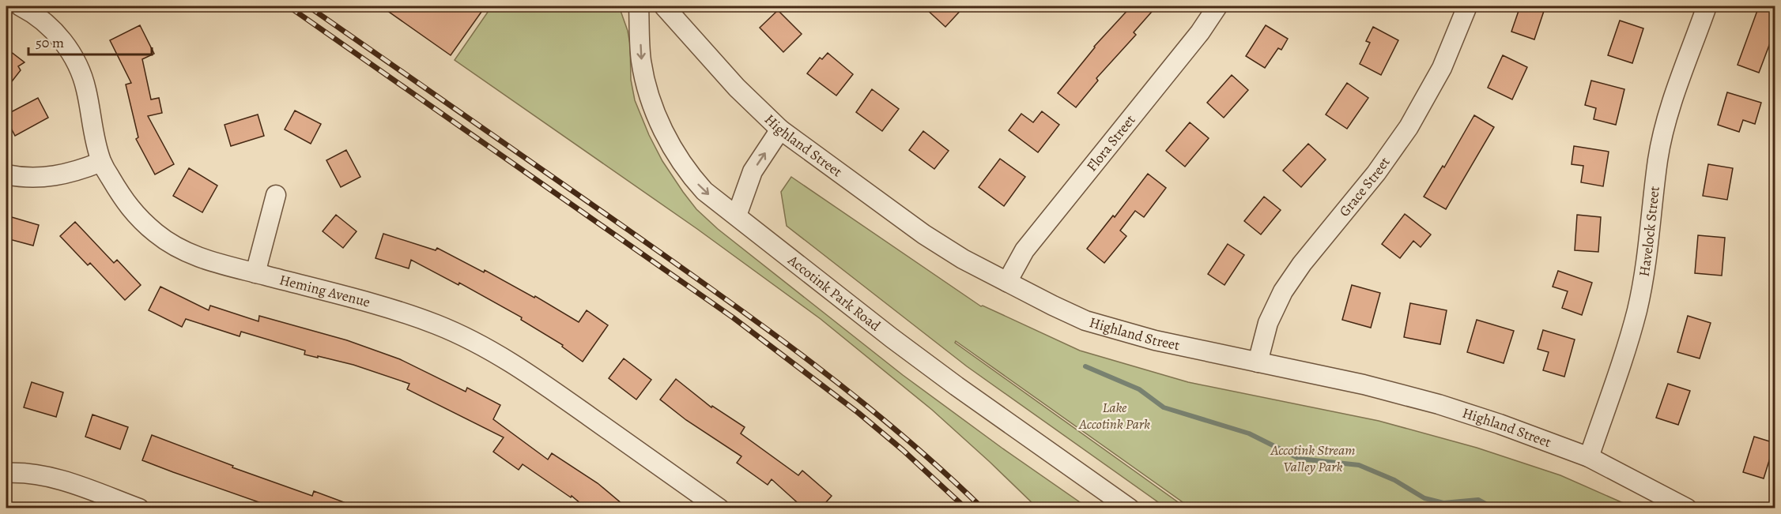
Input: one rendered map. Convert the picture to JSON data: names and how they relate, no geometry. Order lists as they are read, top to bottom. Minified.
{"streets":{"street":["Flora Street","Highland Street","Grace Street","Havelock Street","Heming Avenue","Accotink Park Road"]},"crossings":[["Flora Street","Highland Street"],["Highland Street","Grace Street"],["Highland Street","Havelock Street"]],"parks":["Lake Accotink Park","Accotink Stream Valley Park"],"scale_bar":"50 m"}
